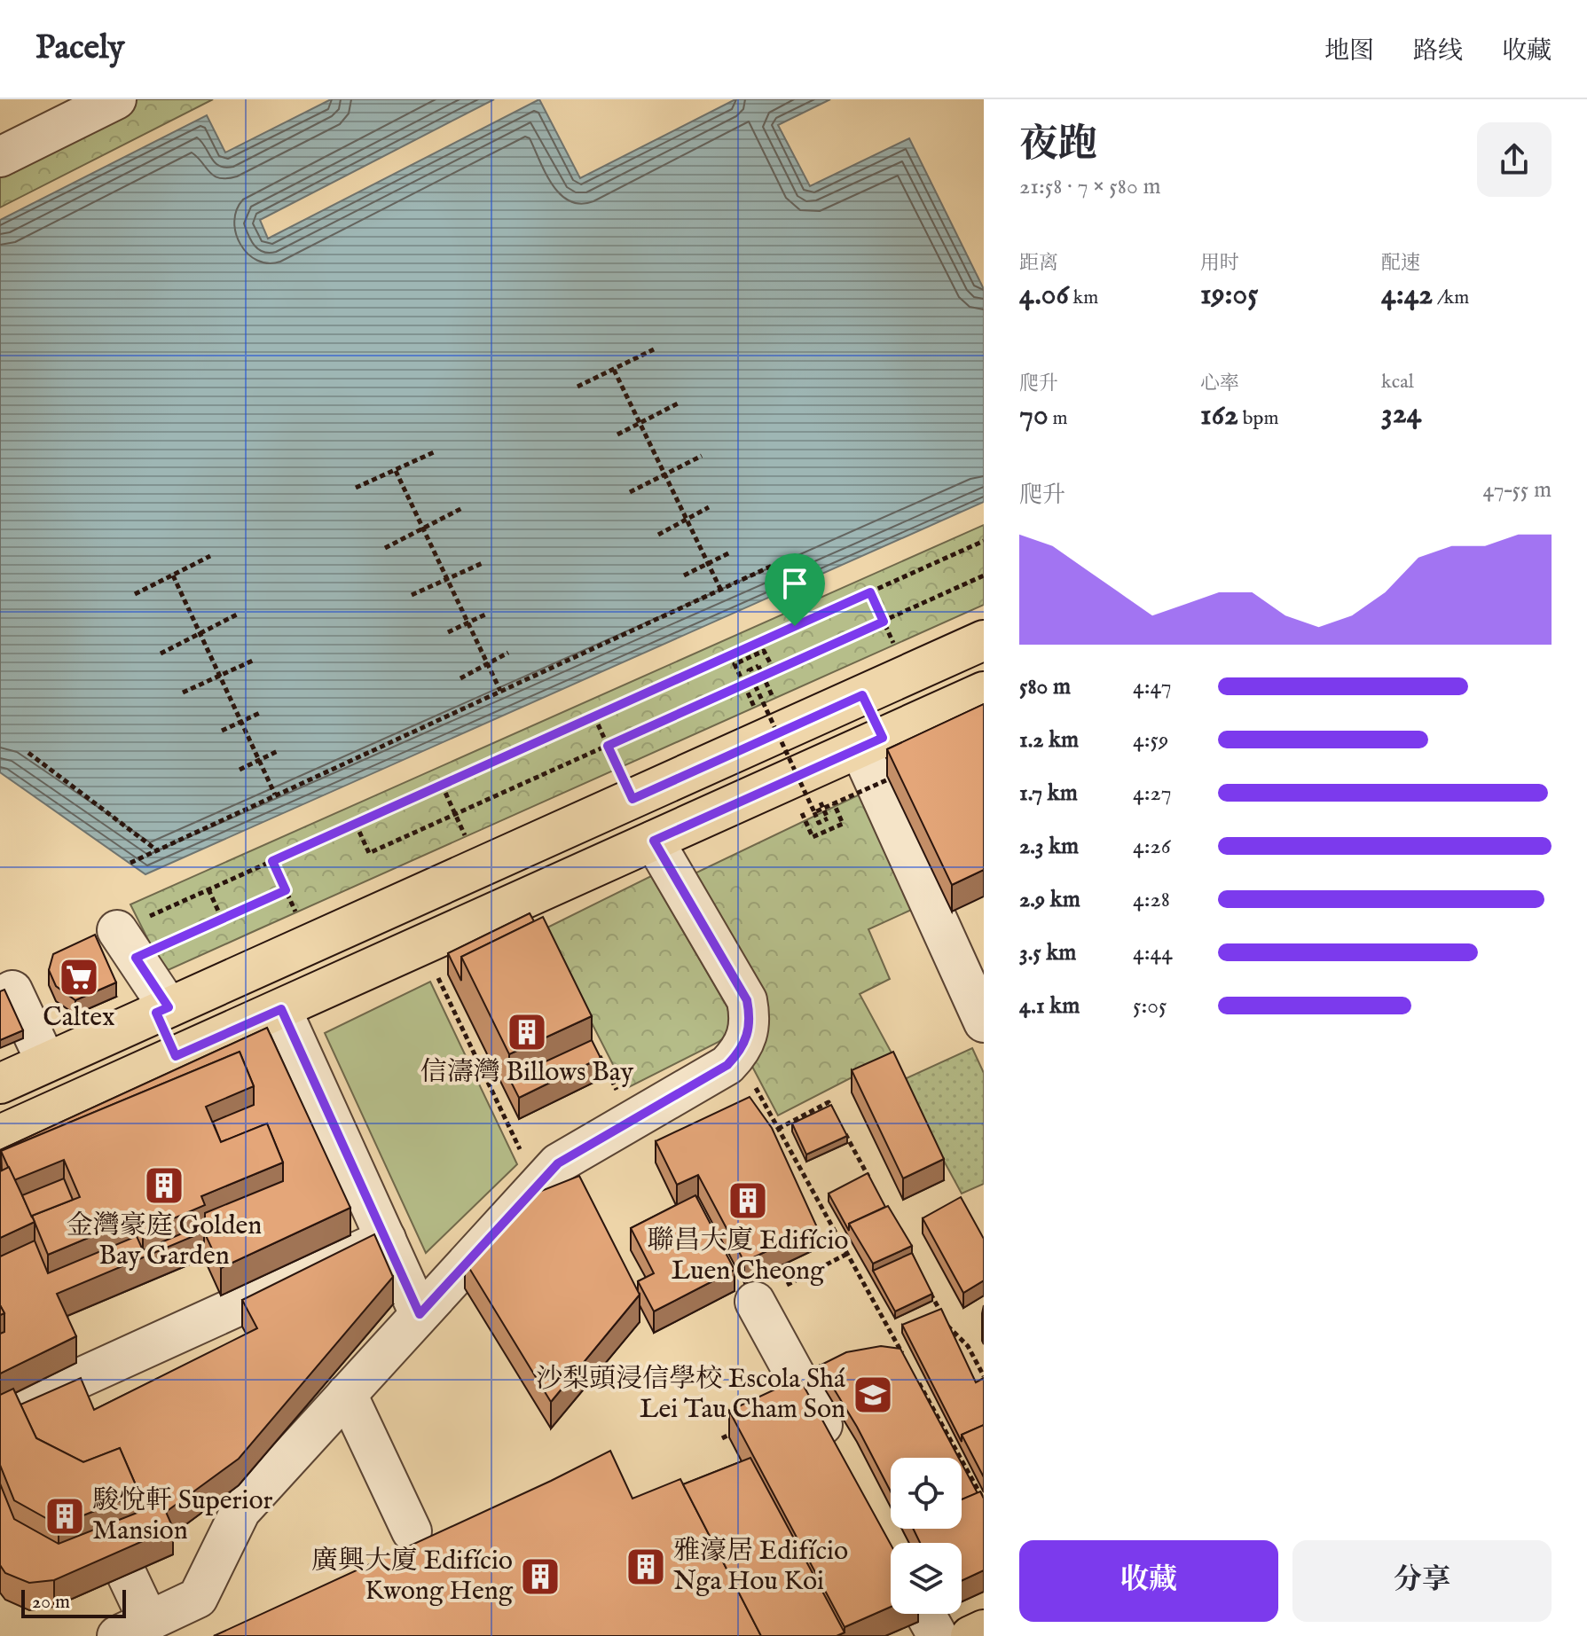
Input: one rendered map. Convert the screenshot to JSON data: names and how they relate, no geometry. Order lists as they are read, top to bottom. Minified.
{"places":{"supermarket":["Caltex"],"building":["信濤灣 Billows Bay","金灣豪庭 Golden Bay Garden","聯昌大廈 Edifício Luen Cheong","駿悅軒 Superior Mansion","雅濠居 Edifício Nga Hou Koi","廣興大廈 Edifício Kwong Heng"],"school or university":["沙梨頭浸信學校 Escola Shá Lei Tau Cham Son"]},"scale_bar":"20 m","page":{"header":"Pacely","nav":["地图","路线","收藏"],"heading":["夜跑","21:58 · 7 × 580 m"],"stats":[["距离","4.06 km"],["用时","19:05"],["配速","4:42 /km"],["爬升","70 m"],["心率","162 bpm"],["kcal","324"]],"chart":["爬升","47–55 m"],"list":[{"name":"580 m","note":"4:47"},{"name":"1.2 km","note":"4:59"},{"name":"1.7 km","note":"4:27"},{"name":"2.3 km","note":"4:26"},{"name":"2.9 km","note":"4:28"},{"name":"3.5 km","note":"4:44"},{"name":"4.1 km","note":"5:05"}],"buttons":["收藏","分享"],"scale":"20 m"}}
